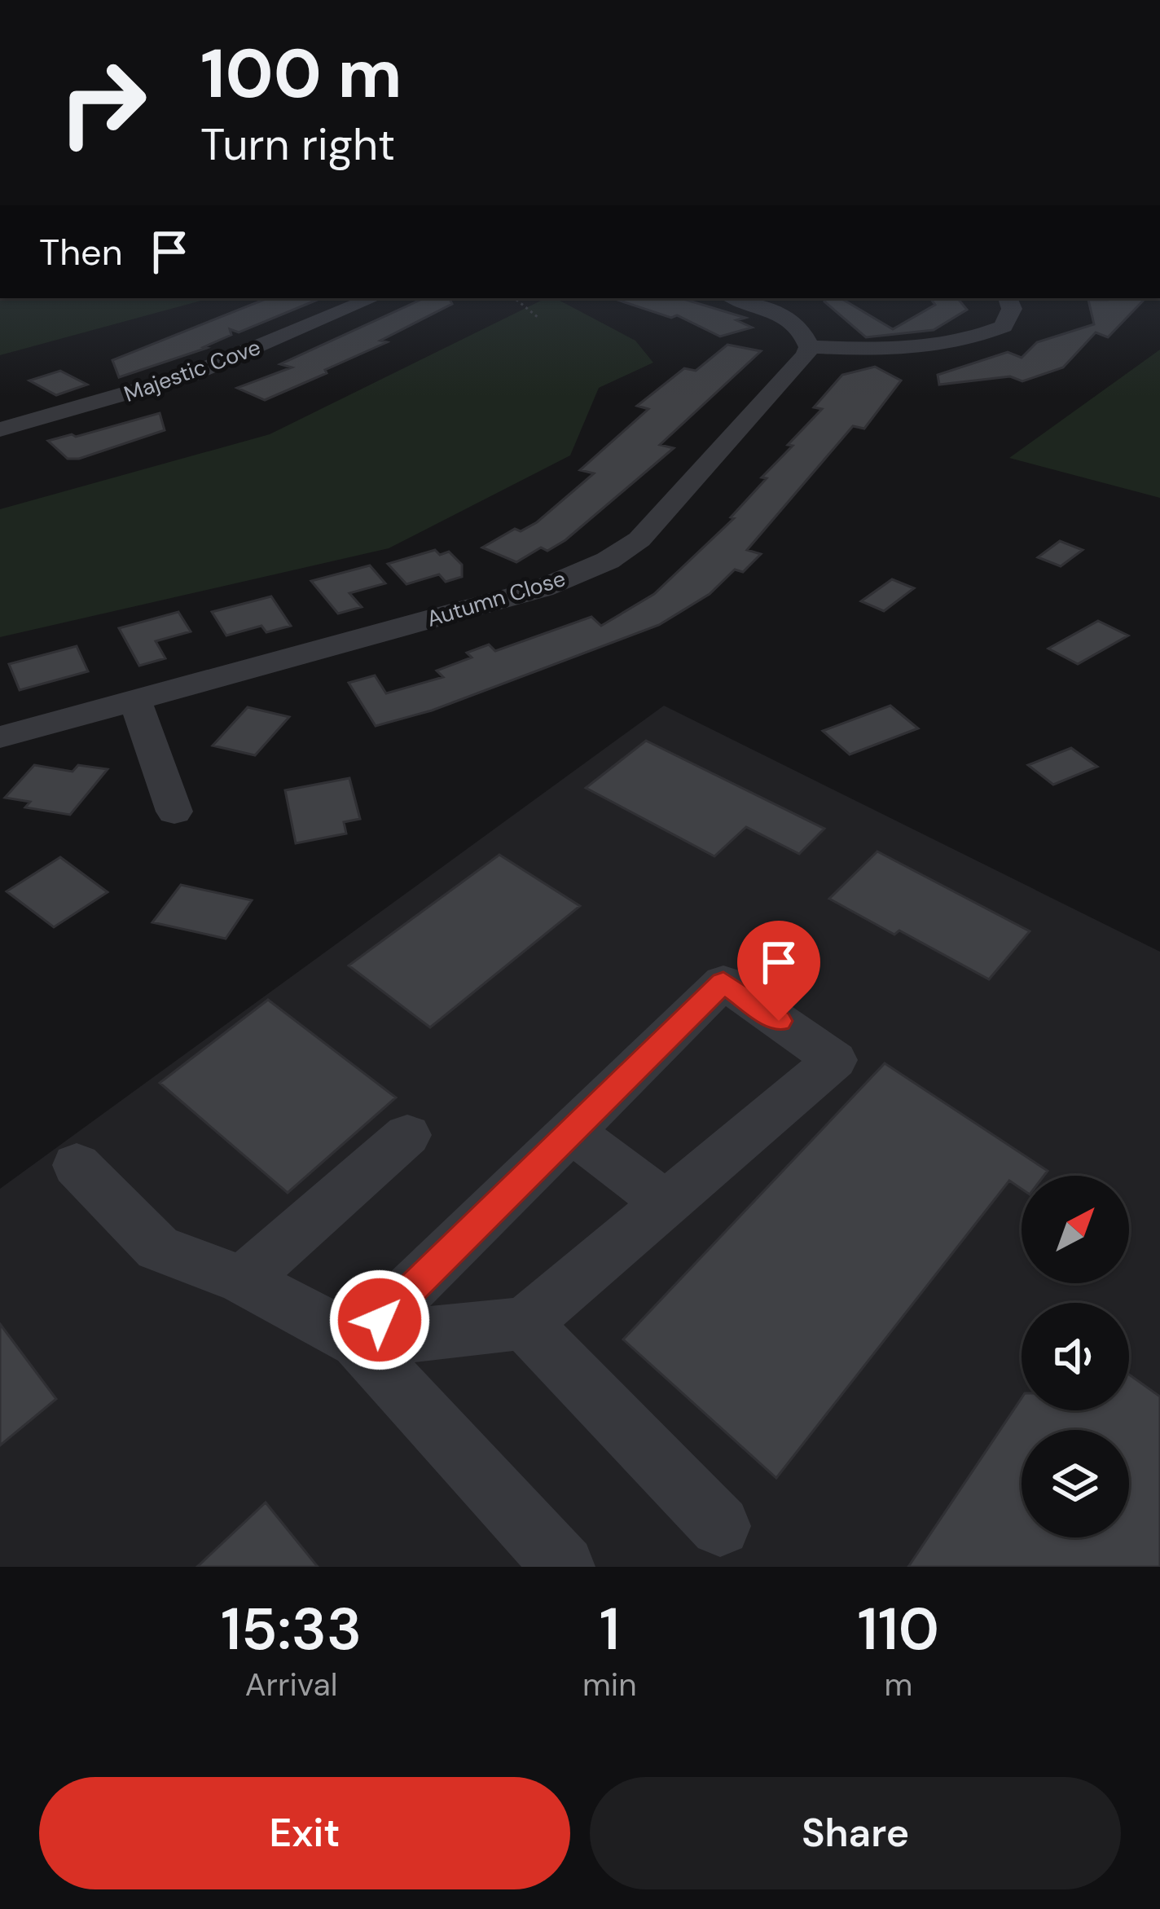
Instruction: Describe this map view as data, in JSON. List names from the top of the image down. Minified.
{"streets":{"street":["Majestic Cove","Autumn Close"]},"north":"top right","page":{"turn":["100 m","Turn right"],"then":"Then","eta":["15:33","Arrival","1","min","110","m"],"buttons":["Exit","Share"]}}
